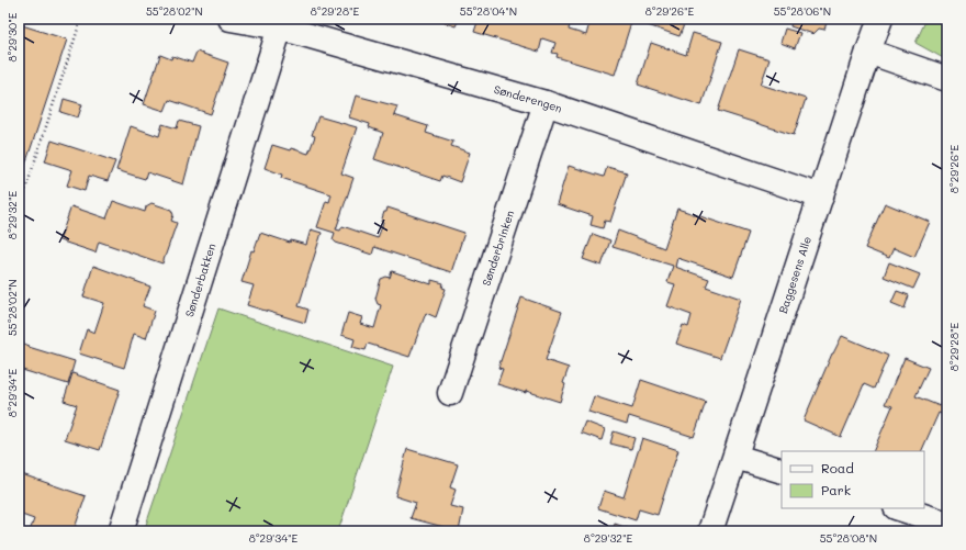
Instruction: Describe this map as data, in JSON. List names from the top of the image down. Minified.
{"streets":{"street":["Sønderengen","Sønderbrinken","Baggesens Alle","Sønderbakken"]},"crossings":[["Sønderengen","Sønderbrinken"],["Sønderengen","Baggesens Alle"],["Sønderengen","Sønderbakken"]],"legend":["Road","Park"],"coordinates":["55°28'02\"N","8°29'28\"E","55°28'04\"N","8°29'26\"E","55°28'06\"N","8°29'30\"E","8°29'32\"E","8°29'34\"E","55°28'08\"N"]}
